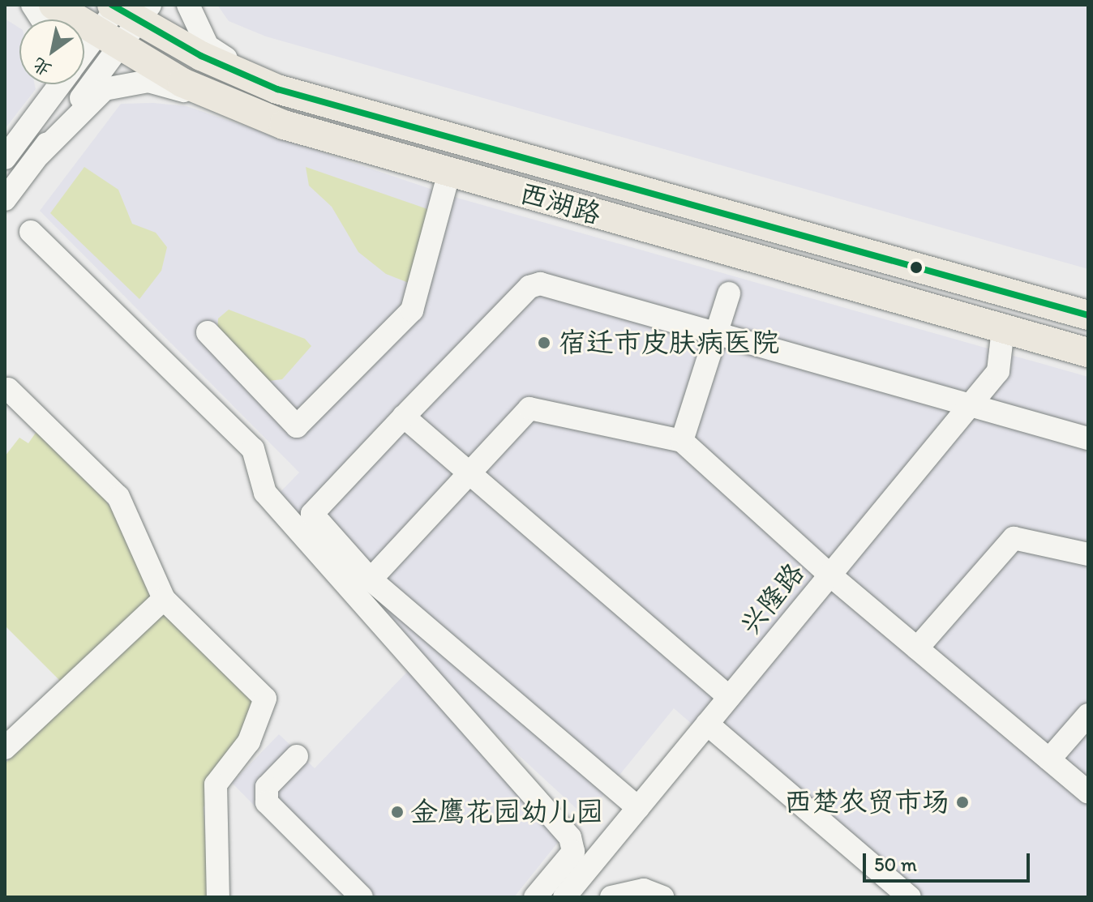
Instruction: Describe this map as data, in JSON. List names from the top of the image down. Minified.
{"streets":{"main road":["西湖路"],"street":["兴隆路"]},"crossings":[["西湖路","兴隆路"]],"places":["宿迁市皮肤病医院","西楚农贸市场","金鹰花园幼儿园"],"scale_bar":"50 m","north":"bottom left"}
